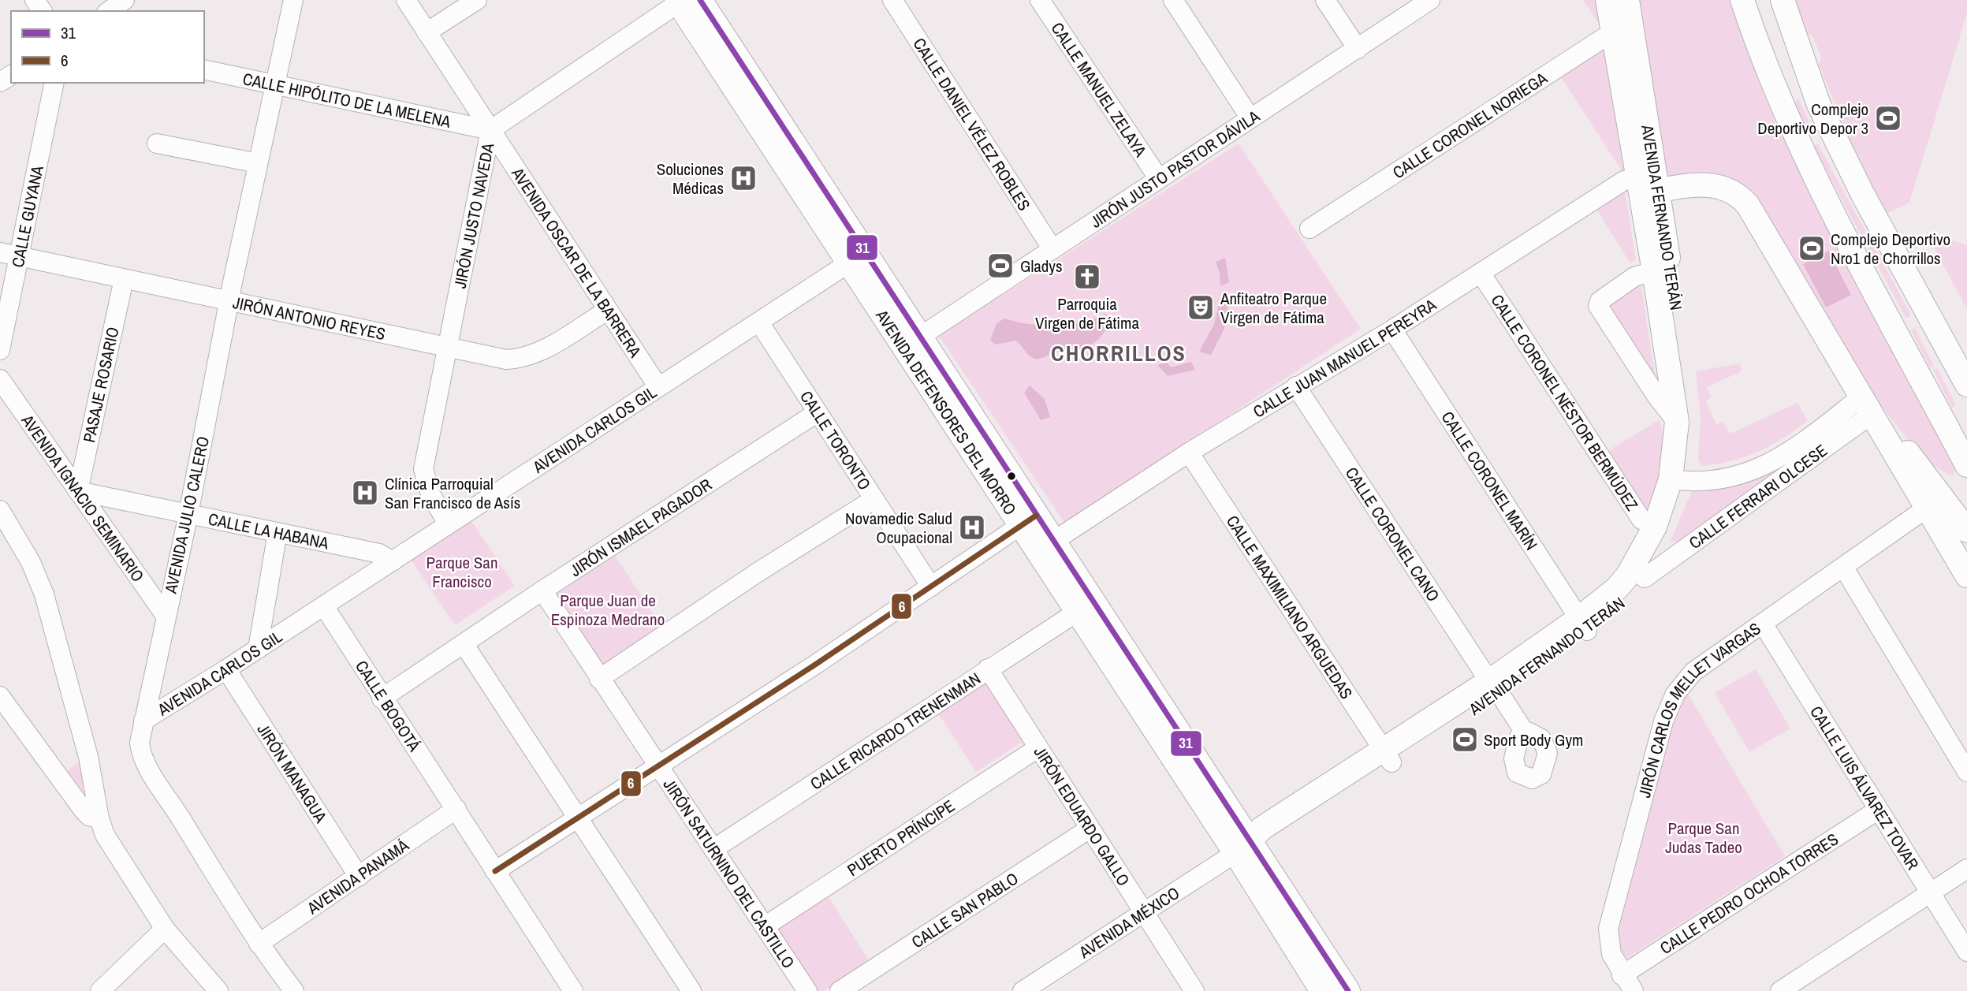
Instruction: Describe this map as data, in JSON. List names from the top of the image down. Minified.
{"streets":{"main road":["AVENIDA FERNANDO TERÁN","AVENIDA DEFENSORES DEL MORRO"],"street":["CALLE MANUEL ZELAYA","CALLE HIPÓLITO DE LA MELENA","CALLE DANIEL VÉLEZ ROBLES","CALLE CORONEL NORIEGA","JIRÓN JUSTO PASTOR DÁVILA","JIRÓN JUSTO NAVEDA","CALLE GUYANA","AVENIDA OSCAR DE LA BARRERA","JIRÓN ANTONIO REYES","CALLE JUAN MANUEL PEREYRA","PASAJE ROSARIO","CALLE CORONEL NÉSTOR BERMÚDEZ","AVENIDA CARLOS GIL","CALLE TORONTO","CALLE CORONEL MARÍN","CALLE FERRARI OLCESE","AVENIDA IGNACIO SEMINARIO","AVENIDA JULIO CALERO","JIRÓN ISMAEL PAGADOR","CALLE LA HABANA","CALLE CORONEL CANO","CALLE MAXIMILIANO ARGUEDAS","CALLE BOGOTÁ","JIRÓN CARLOS MELLET VARGAS","CALLE RICARDO TRENENMAN","JIRÓN MANAGUA","CALLE LUIS ÁLVAREZ TOVAR","JIRÓN EDUARDO GALLO","PUERTO PRÍNCIPE","JIRÓN SATURNINO DEL CASTILLO","AVENIDA PANAMÁ","CALLE PEDRO OCHOA TORRES","CALLE SAN PABLO","AVENIDA MÉXICO"]},"crossings":[["CALLE MANUEL ZELAYA","JIRÓN JUSTO PASTOR DÁVILA"],["CALLE HIPÓLITO DE LA MELENA","JIRÓN JUSTO NAVEDA"],["CALLE HIPÓLITO DE LA MELENA","AVENIDA OSCAR DE LA BARRERA"],["CALLE HIPÓLITO DE LA MELENA","AVENIDA JULIO CALERO"],["CALLE DANIEL VÉLEZ ROBLES","JIRÓN JUSTO PASTOR DÁVILA"],["CALLE CORONEL NORIEGA","AVENIDA FERNANDO TERÁN"],["JIRÓN JUSTO PASTOR DÁVILA","AVENIDA DEFENSORES DEL MORRO"],["JIRÓN JUSTO NAVEDA","AVENIDA OSCAR DE LA BARRERA"],["JIRÓN JUSTO NAVEDA","JIRÓN ANTONIO REYES"],["JIRÓN JUSTO NAVEDA","AVENIDA DEFENSORES DEL MORRO"],["JIRÓN JUSTO NAVEDA","AVENIDA CARLOS GIL"],["CALLE GUYANA","JIRÓN ANTONIO REYES"],["AVENIDA FERNANDO TERÁN","CALLE JUAN MANUEL PEREYRA"],["AVENIDA FERNANDO TERÁN","CALLE CORONEL NÉSTOR BERMÚDEZ"],["AVENIDA FERNANDO TERÁN","AVENIDA DEFENSORES DEL MORRO"],["AVENIDA FERNANDO TERÁN","CALLE CORONEL MARÍN"],["AVENIDA FERNANDO TERÁN","CALLE FERRARI OLCESE"],["AVENIDA FERNANDO TERÁN","CALLE CORONEL CANO"],["AVENIDA FERNANDO TERÁN","CALLE MAXIMILIANO ARGUEDAS"],["AVENIDA FERNANDO TERÁN","AVENIDA MÉXICO"],["AVENIDA OSCAR DE LA BARRERA","JIRÓN ANTONIO REYES"],["AVENIDA OSCAR DE LA BARRERA","AVENIDA CARLOS GIL"],["JIRÓN ANTONIO REYES","PASAJE ROSARIO"],["JIRÓN ANTONIO REYES","AVENIDA JULIO CALERO"],["CALLE JUAN MANUEL PEREYRA","CALLE CORONEL NÉSTOR BERMÚDEZ"],["CALLE JUAN MANUEL PEREYRA","AVENIDA DEFENSORES DEL MORRO"],["CALLE JUAN MANUEL PEREYRA","CALLE CORONEL MARÍN"],["CALLE JUAN MANUEL PEREYRA","CALLE CORONEL CANO"],["CALLE JUAN MANUEL PEREYRA","CALLE MAXIMILIANO ARGUEDAS"],["PASAJE ROSARIO","AVENIDA IGNACIO SEMINARIO"],["PASAJE ROSARIO","CALLE LA HABANA"],["AVENIDA DEFENSORES DEL MORRO","AVENIDA CARLOS GIL"],["AVENIDA DEFENSORES DEL MORRO","CALLE RICARDO TRENENMAN"],["AVENIDA DEFENSORES DEL MORRO","AVENIDA MÉXICO"],["AVENIDA CARLOS GIL","CALLE TORONTO"],["AVENIDA CARLOS GIL","AVENIDA JULIO CALERO"],["AVENIDA CARLOS GIL","CALLE LA HABANA"],["AVENIDA CARLOS GIL","CALLE BOGOTÁ"],["AVENIDA CARLOS GIL","JIRÓN MANAGUA"],["CALLE TORONTO","JIRÓN ISMAEL PAGADOR"],["AVENIDA IGNACIO SEMINARIO","AVENIDA JULIO CALERO"],["AVENIDA IGNACIO SEMINARIO","CALLE LA HABANA"],["AVENIDA JULIO CALERO","CALLE LA HABANA"],["AVENIDA JULIO CALERO","AVENIDA PANAMÁ"],["JIRÓN ISMAEL PAGADOR","CALLE BOGOTÁ"],["JIRÓN ISMAEL PAGADOR","JIRÓN SATURNINO DEL CASTILLO"],["CALLE BOGOTÁ","AVENIDA PANAMÁ"],["JIRÓN CARLOS MELLET VARGAS","CALLE LUIS ÁLVAREZ TOVAR"],["JIRÓN CARLOS MELLET VARGAS","CALLE PEDRO OCHOA TORRES"],["CALLE RICARDO TRENENMAN","JIRÓN EDUARDO GALLO"],["CALLE RICARDO TRENENMAN","JIRÓN SATURNINO DEL CASTILLO"],["JIRÓN MANAGUA","AVENIDA PANAMÁ"],["CALLE LUIS ÁLVAREZ TOVAR","CALLE PEDRO OCHOA TORRES"],["JIRÓN EDUARDO GALLO","PUERTO PRÍNCIPE"],["JIRÓN EDUARDO GALLO","CALLE SAN PABLO"],["JIRÓN EDUARDO GALLO","AVENIDA MÉXICO"],["PUERTO PRÍNCIPE","JIRÓN SATURNINO DEL CASTILLO"]],"districts":["CHORRILLOS"],"parks":["Parque San Francisco","Parque Juan de Espinoza Medrano","Parque San Judas Tadeo"],"places":{"sports":["Complejo Deportivo Depor 3","Complejo Deportivo Nro1 de Chorrillos","Gladys","Sport Body Gym"],"hospital":["Soluciones Médicas","Clínica Parroquial San Francisco de Asís","Novamedic Salud Ocupacional"],"church":["Parroquia Virgen de Fátima"],"theatre":["Anfiteatro Parque Virgen de Fátima"]},"lines":["transit line 31","transit line 6"],"legend":["31","6"]}
